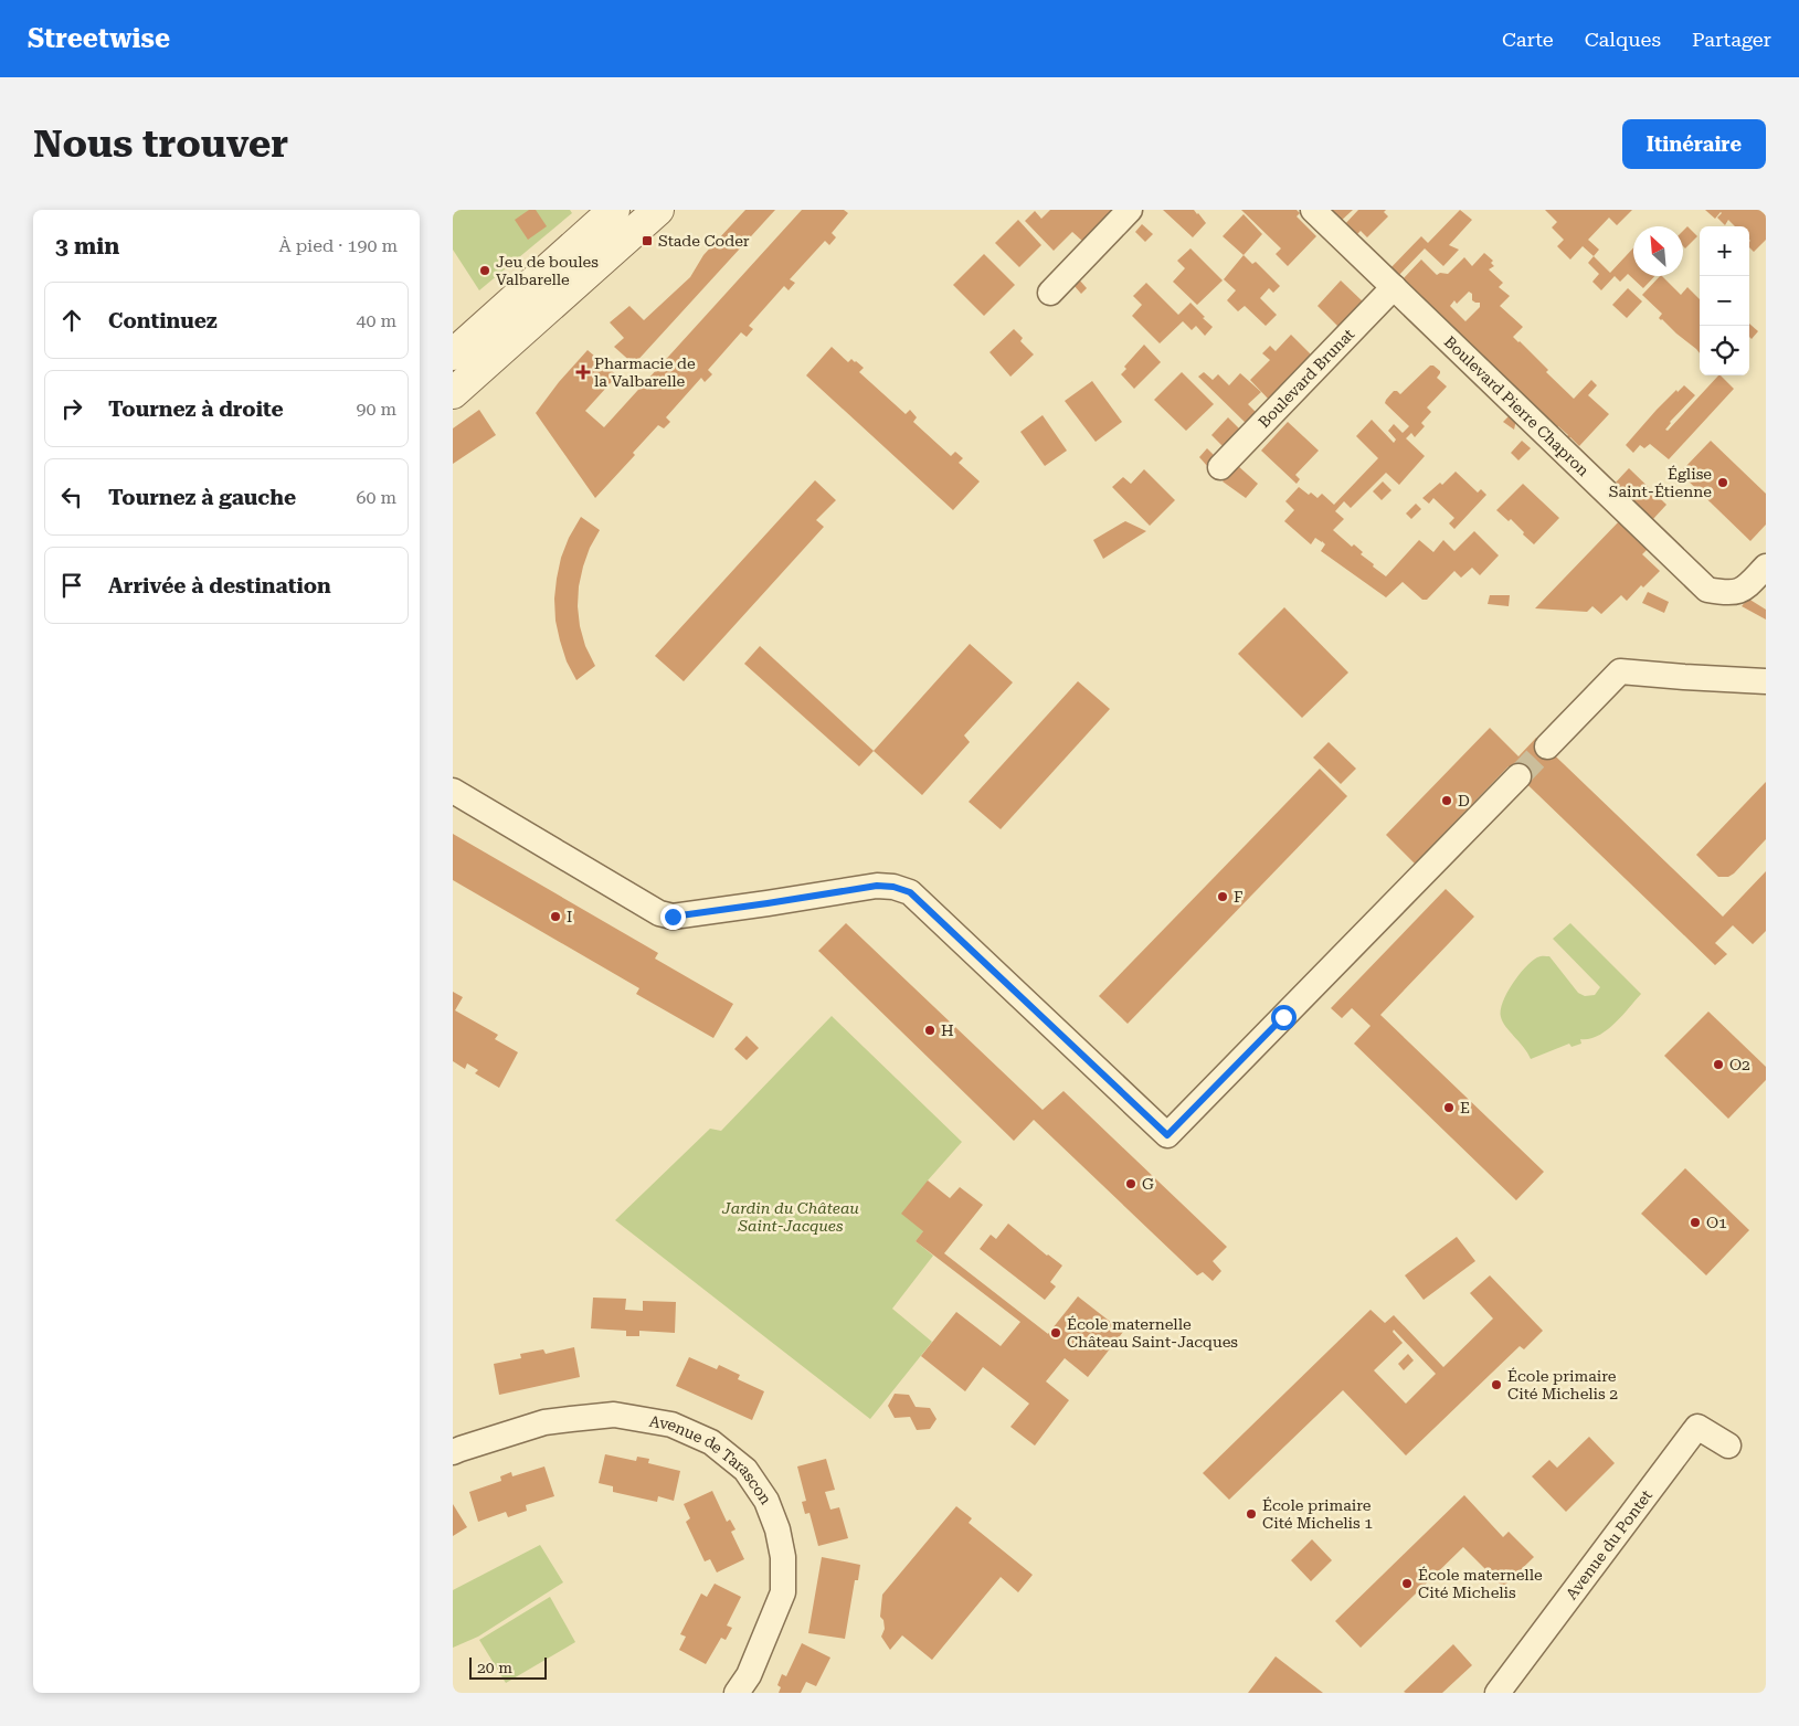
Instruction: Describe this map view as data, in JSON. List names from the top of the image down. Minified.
{"streets":{"street":["Boulevard Brunat","Boulevard Pierre Chapron","Avenue de Tarascon","Avenue du Pontet"]},"crossings":[["Boulevard Brunat","Boulevard Pierre Chapron"]],"parks":["Jardin du Château Saint-Jacques"],"places":{"transit":["Stade Coder"],"other":["Jeu de boules Valbarelle","Église Saint-Étienne","D","F","I","H","O2","E","G","O1","École maternelle Château Saint-Jacques","École primaire Cité Michelis 2","École primaire Cité Michelis 1","École maternelle Cité Michelis"],"health":["Pharmacie de la Valbarelle"]},"scale_bar":"20 m","north":"top left","page":{"header":"Streetwise","nav":["Carte","Calques","Partager"],"buttons":"Itinéraire","title":"Nous trouver","heading":["3 min","À pied · 190 m"],"map_buttons":["+","−"],"list":[["Continuez","40 m"],["Tournez à droite","90 m"],["Tournez à gauche","60 m"],"Arrivée à destination"],"scale":"20 m"}}
